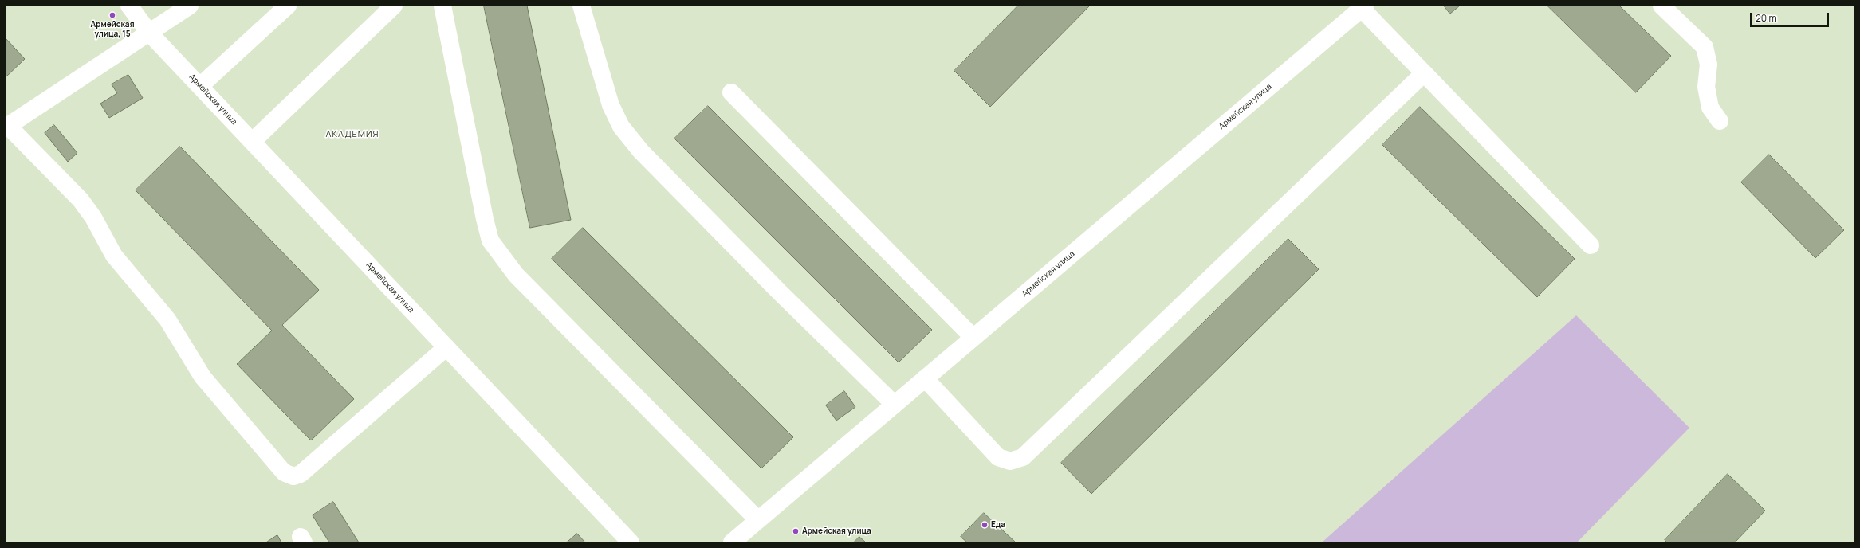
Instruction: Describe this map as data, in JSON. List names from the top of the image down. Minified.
{"streets":{"street":["Армейская улица"]},"districts":["АКАДЕМИЯ"],"places":["Армейская улица, 15","Еда","Армейская улица"],"scale_bar":"20 m"}
